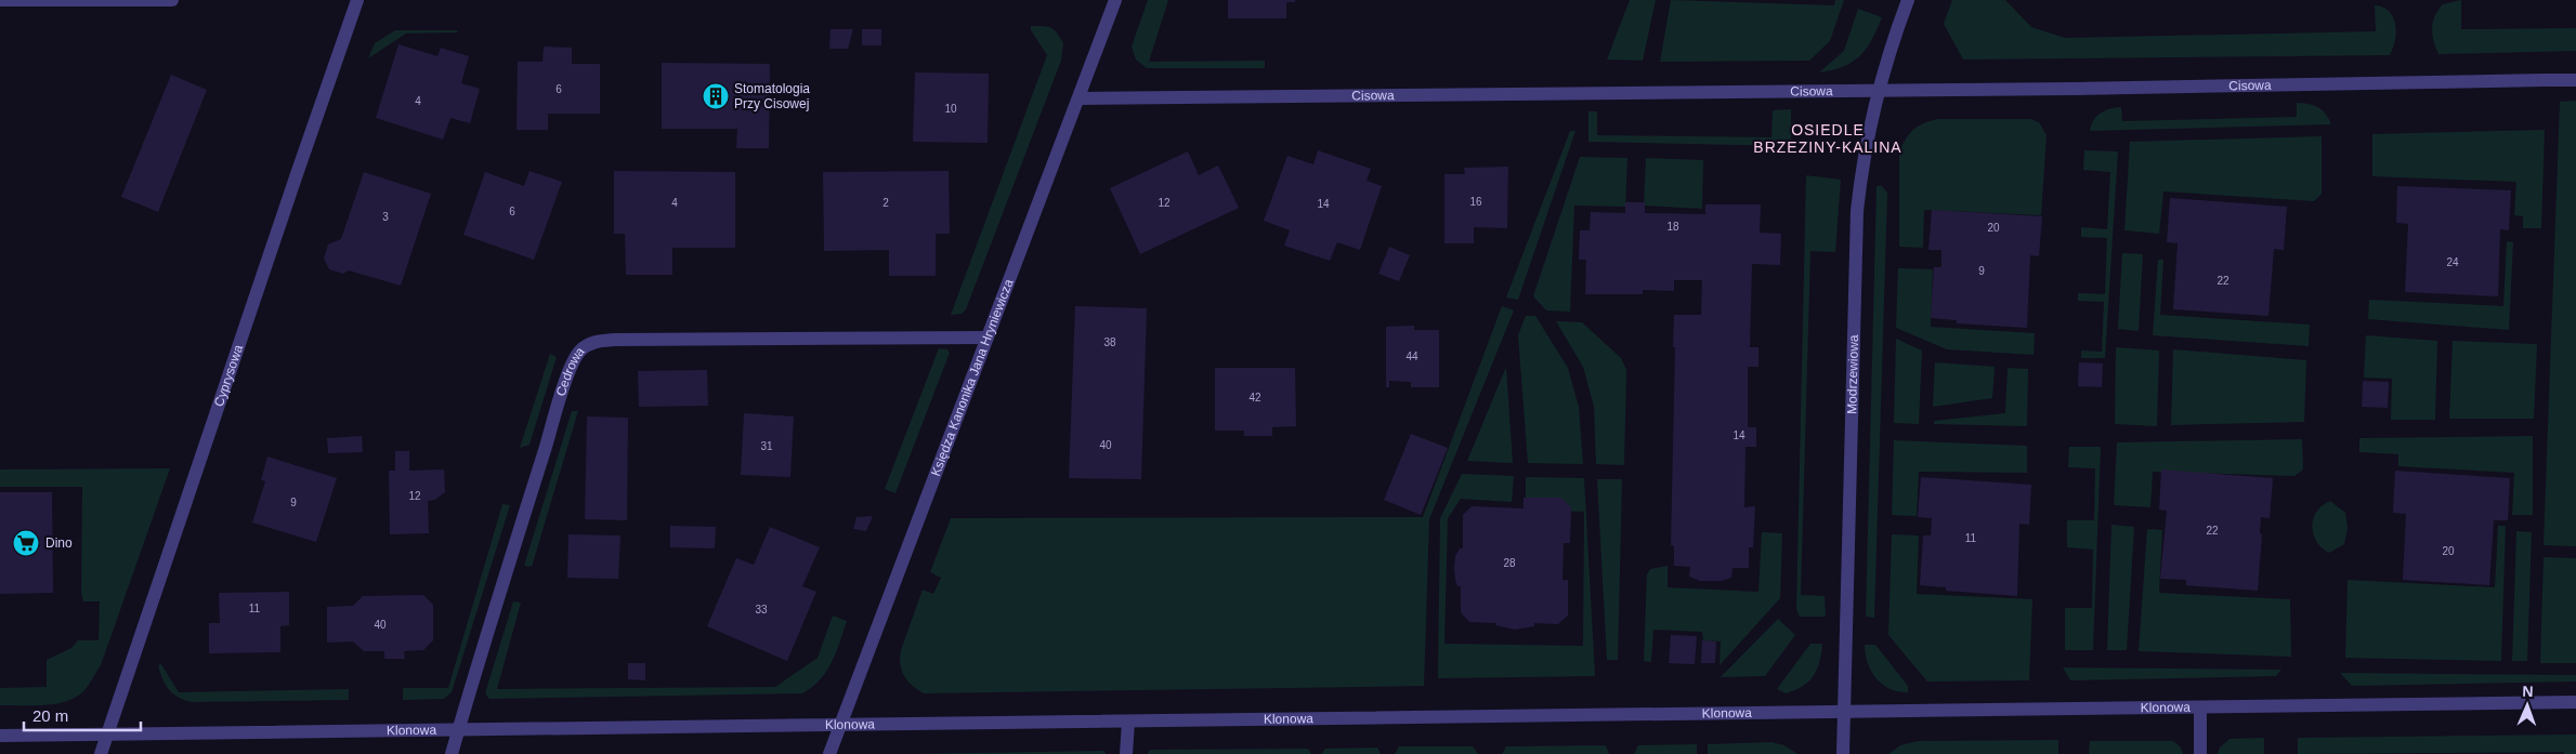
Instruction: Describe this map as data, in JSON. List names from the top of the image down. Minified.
{"streets":{"street":["Cisowa","Modrzewiowa","Cedrowa","Cyprysowa","Księdza Kanonika Jana Hryniewicza","Klonowa"]},"crossings":[["Cisowa","Modrzewiowa"],["Cisowa","Księdza Kanonika Jana Hryniewicza"],["Modrzewiowa","Klonowa"],["Cedrowa","Księdza Kanonika Jana Hryniewicza"],["Cedrowa","Klonowa"],["Cyprysowa","Klonowa"],["Księdza Kanonika Jana Hryniewicza","Klonowa"]],"districts":["OSIEDLE BRZEZINY-KALINA"],"places":{"building":["Stomatologia Przy Cisowej"],"supermarket":["Dino"]},"house_numbers":["6","4","10","16","4","2","12","14","6","3","18","20","24","9","22","38","44","42","14","40","31","12","9","22","11","20","28","11","33","40"],"scale_bar":"20 m","north":"top"}
